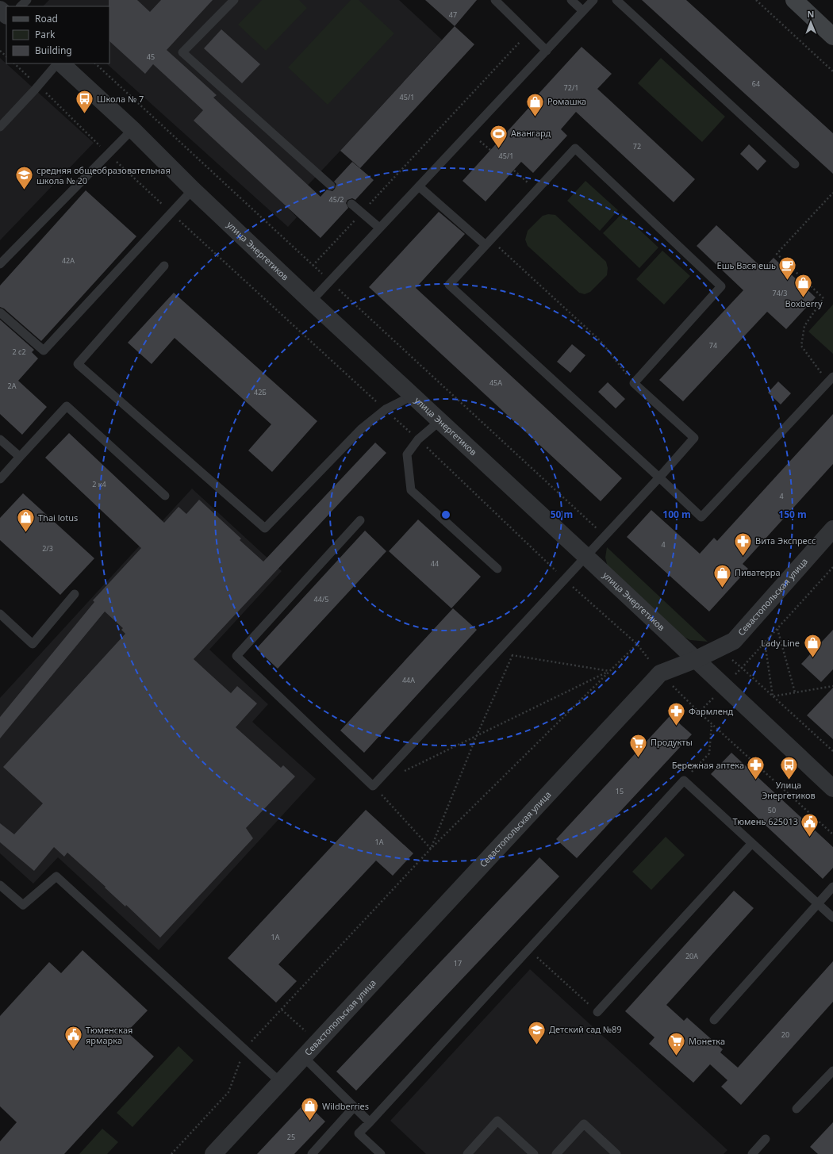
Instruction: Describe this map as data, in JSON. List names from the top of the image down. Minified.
{"streets":{"street":["улица Энергетиков","Севастопольская улица"]},"crossings":[["улица Энергетиков","Севастопольская улица"]],"places":{"bus stop":["Школа № 7","Улица Энергетиков"],"shop":["Ромашка","Boxberry","Thai lotus","Пиватерра","Lady Line","Wildberries"],"sports":["Авангард"],"school or university":["средняя общеобразовательная школа № 20","Детский сад №89"],"cafe":["Ешь Вася ешь"],"pharmacy":["Вита Экспресс","Фармленд","Бережная аптека"],"supermarket":["Продукты","Монетка"],"public building":["Тюмень 625013","Тюменская ярмарка"]},"house_numbers":["47","45","64","72/1","45/1","72","45/1","45/2","42А","74/3","74","2 с2","45А","2А","42Б","2 к4","4","4","2/3","44","44/5","44А","15","50","1А","1А","20А","17","20","25"],"legend":["Road","Park","Building"],"north":"top","rings":["50 m","100 m","150 m"]}
